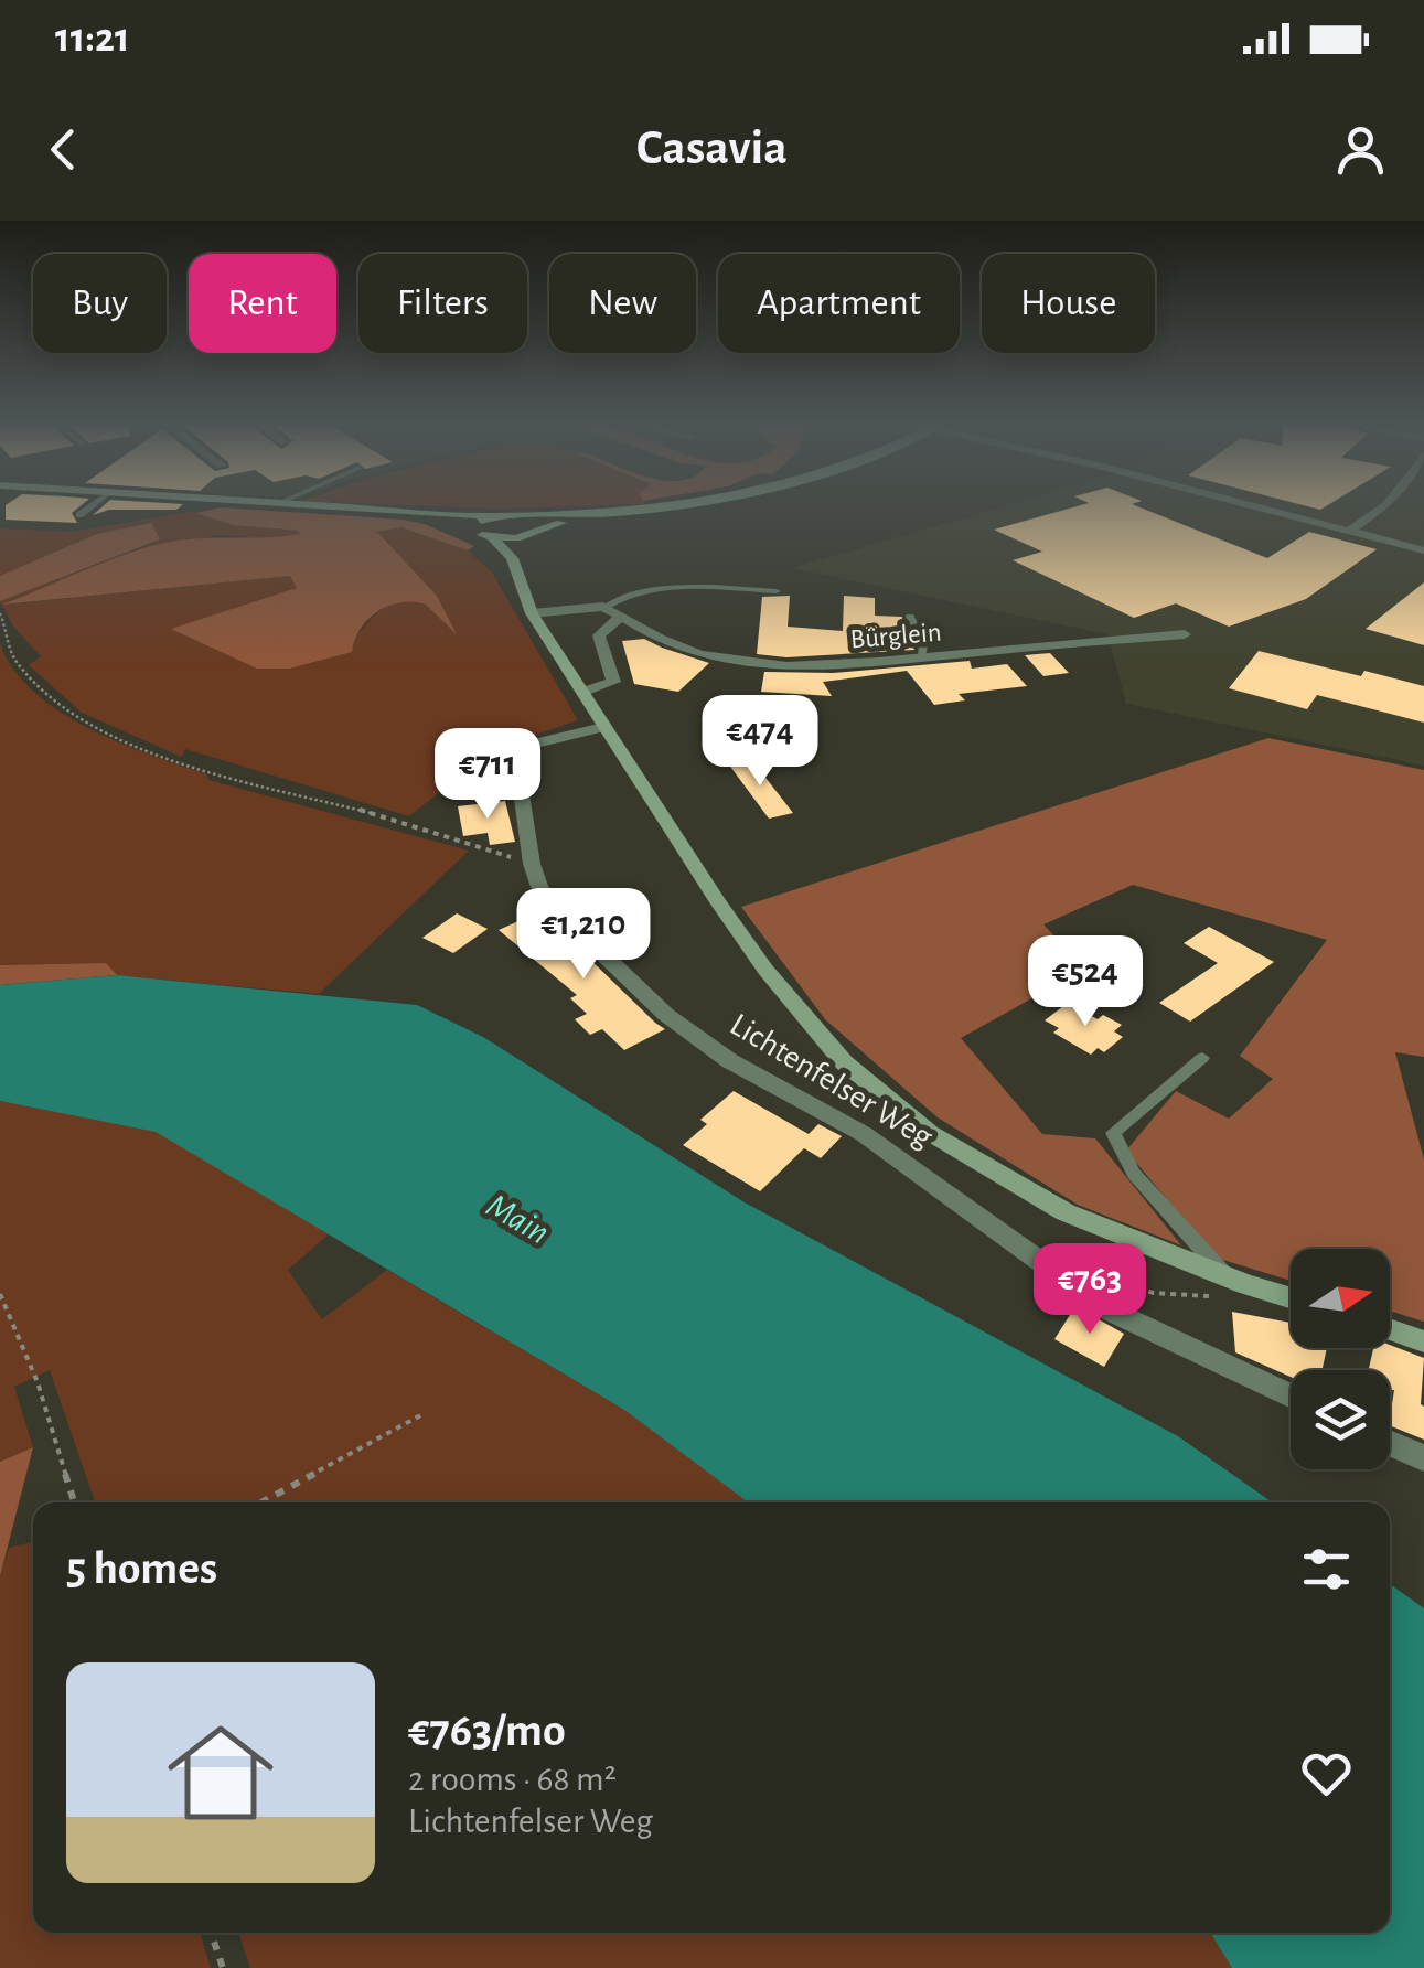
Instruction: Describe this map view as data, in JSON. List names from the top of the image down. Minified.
{"streets":{"street":["Bürglein","Lichtenfelser Weg"]},"water":["Main"],"north":"right","page":{"status":"11:21","header":"Casavia","chip":["Buy","Rent","Filters","New","Apartment","House"],"price":["€474","€711","€1,210","€524","€763"],"heading":"5 homes","list":[{"name":"€763/mo","note":"2 rooms · 68 m² · Lichtenfelser Weg"}]}}
